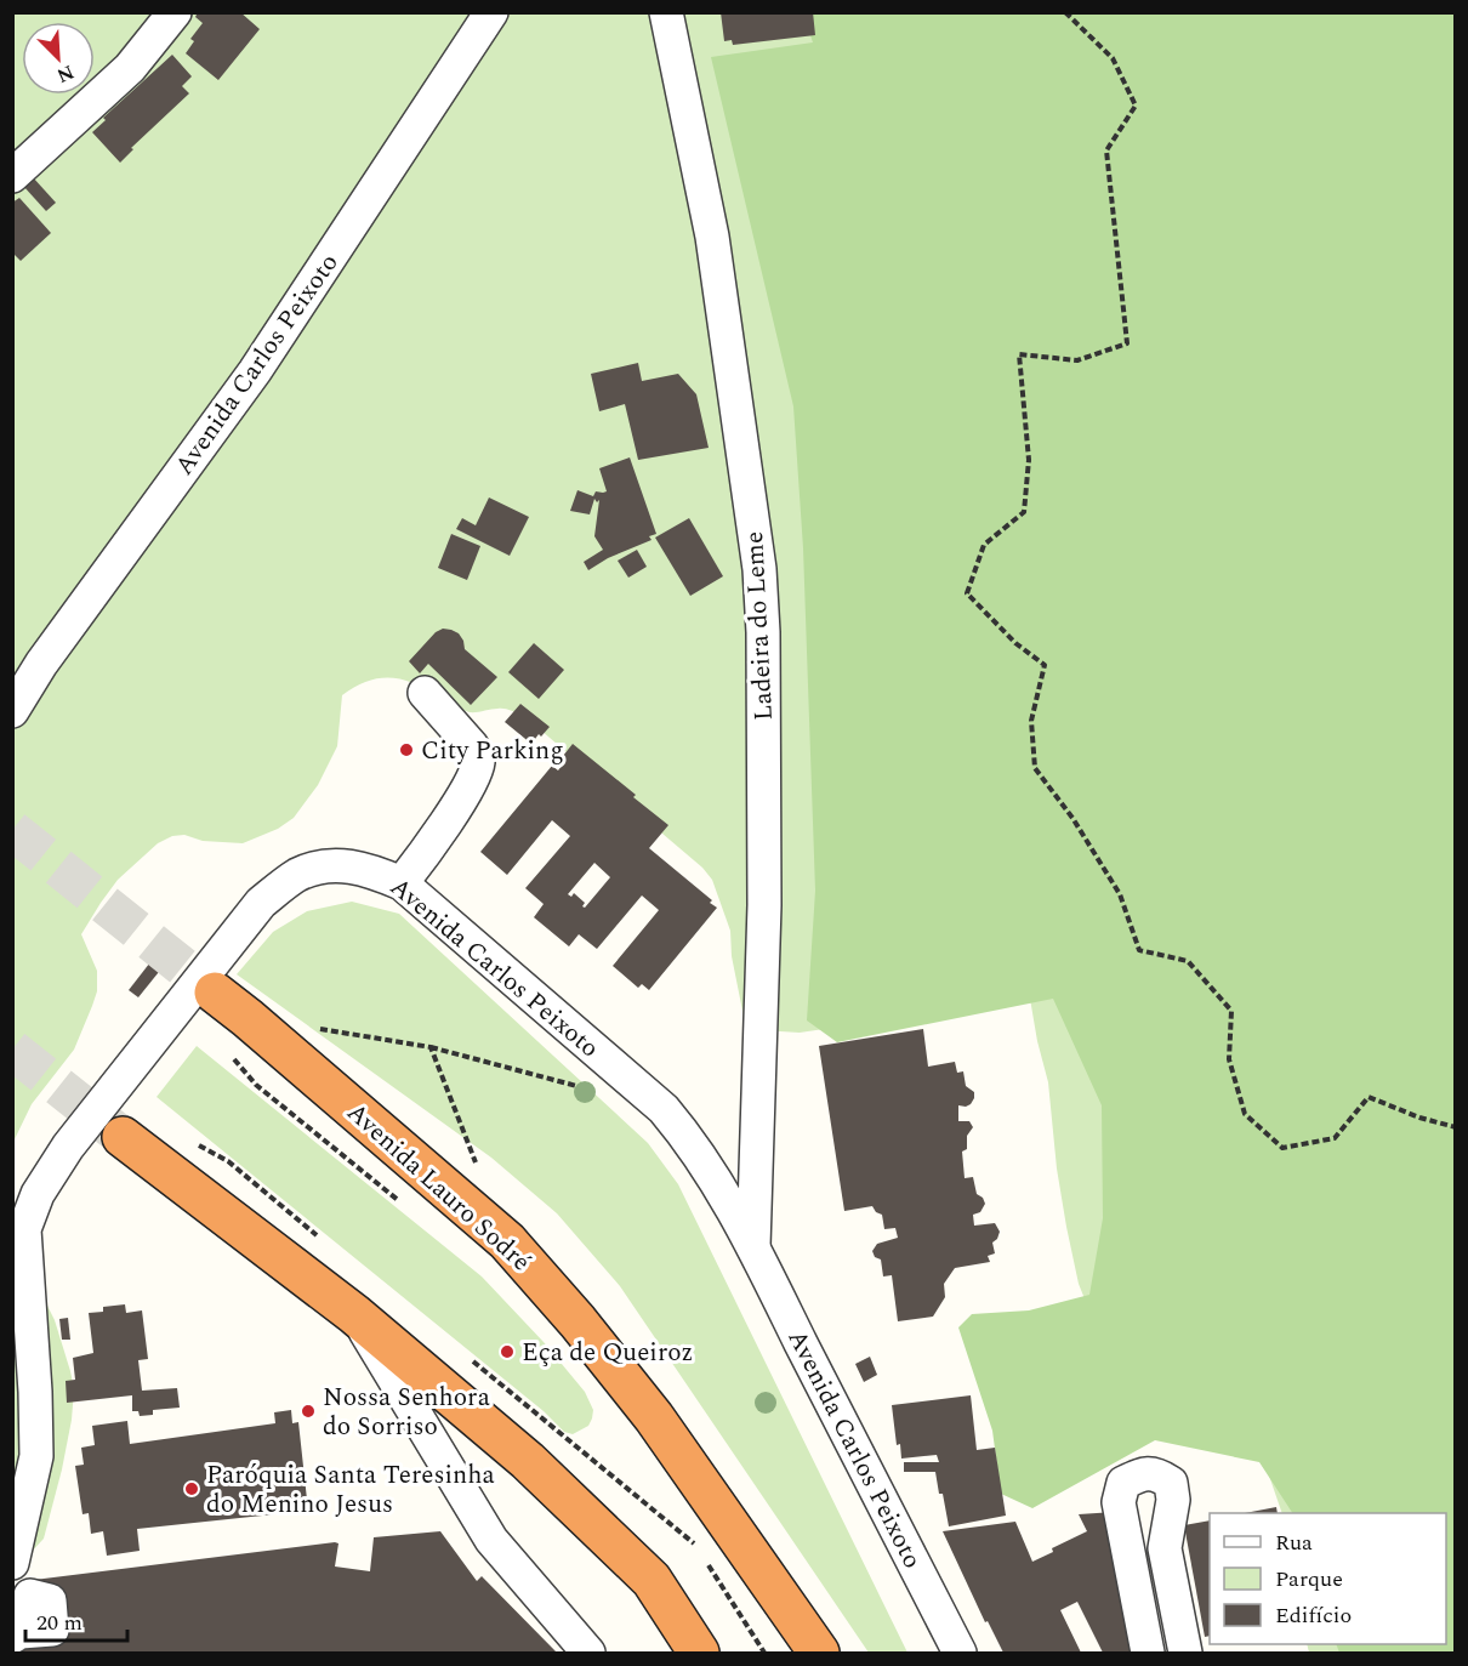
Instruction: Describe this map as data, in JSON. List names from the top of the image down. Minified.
{"streets":{"highway":["Avenida Lauro Sodré"],"street":["Avenida Carlos Peixoto","Ladeira do Leme"]},"crossings":[["Avenida Carlos Peixoto","Ladeira do Leme"]],"places":["City Parking","Eça de Queiroz","Nossa Senhora do Sorriso","Paróquia Santa Teresinha do Menino Jesus"],"legend":["Rua","Parque","Edifício"],"scale_bar":"20 m","north":"bottom right"}
